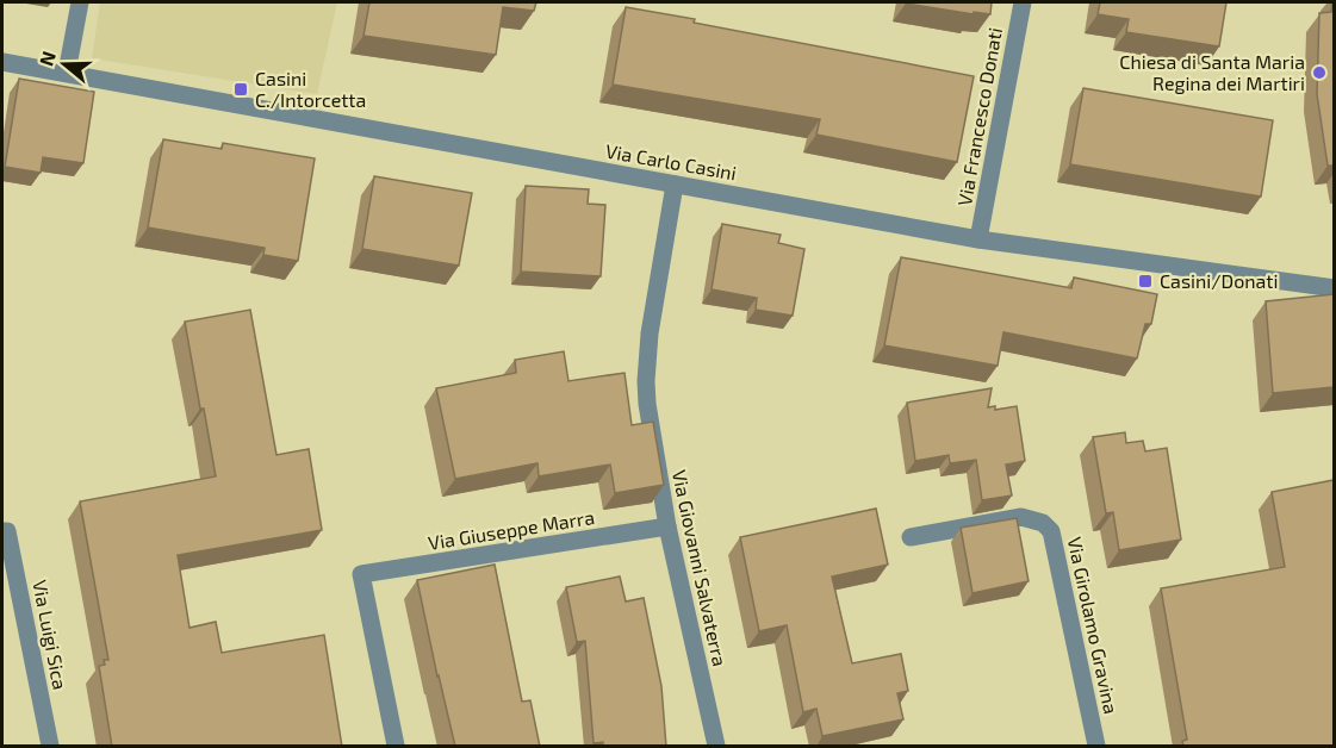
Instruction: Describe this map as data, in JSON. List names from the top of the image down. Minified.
{"streets":{"street":["Via Francesco Donati","Via Carlo Casini","Via Giuseppe Marra","Via Giovanni Salvaterra","Via Girolamo Gravina","Via Luigi Sica"]},"crossings":[["Via Francesco Donati","Via Carlo Casini"],["Via Carlo Casini","Via Giovanni Salvaterra"],["Via Giuseppe Marra","Via Giovanni Salvaterra"]],"places":{"other":["Chiesa di Santa Maria Regina dei Martiri"],"transit":["Casini C./Intorcetta","Casini/Donati"]},"north":"left"}
